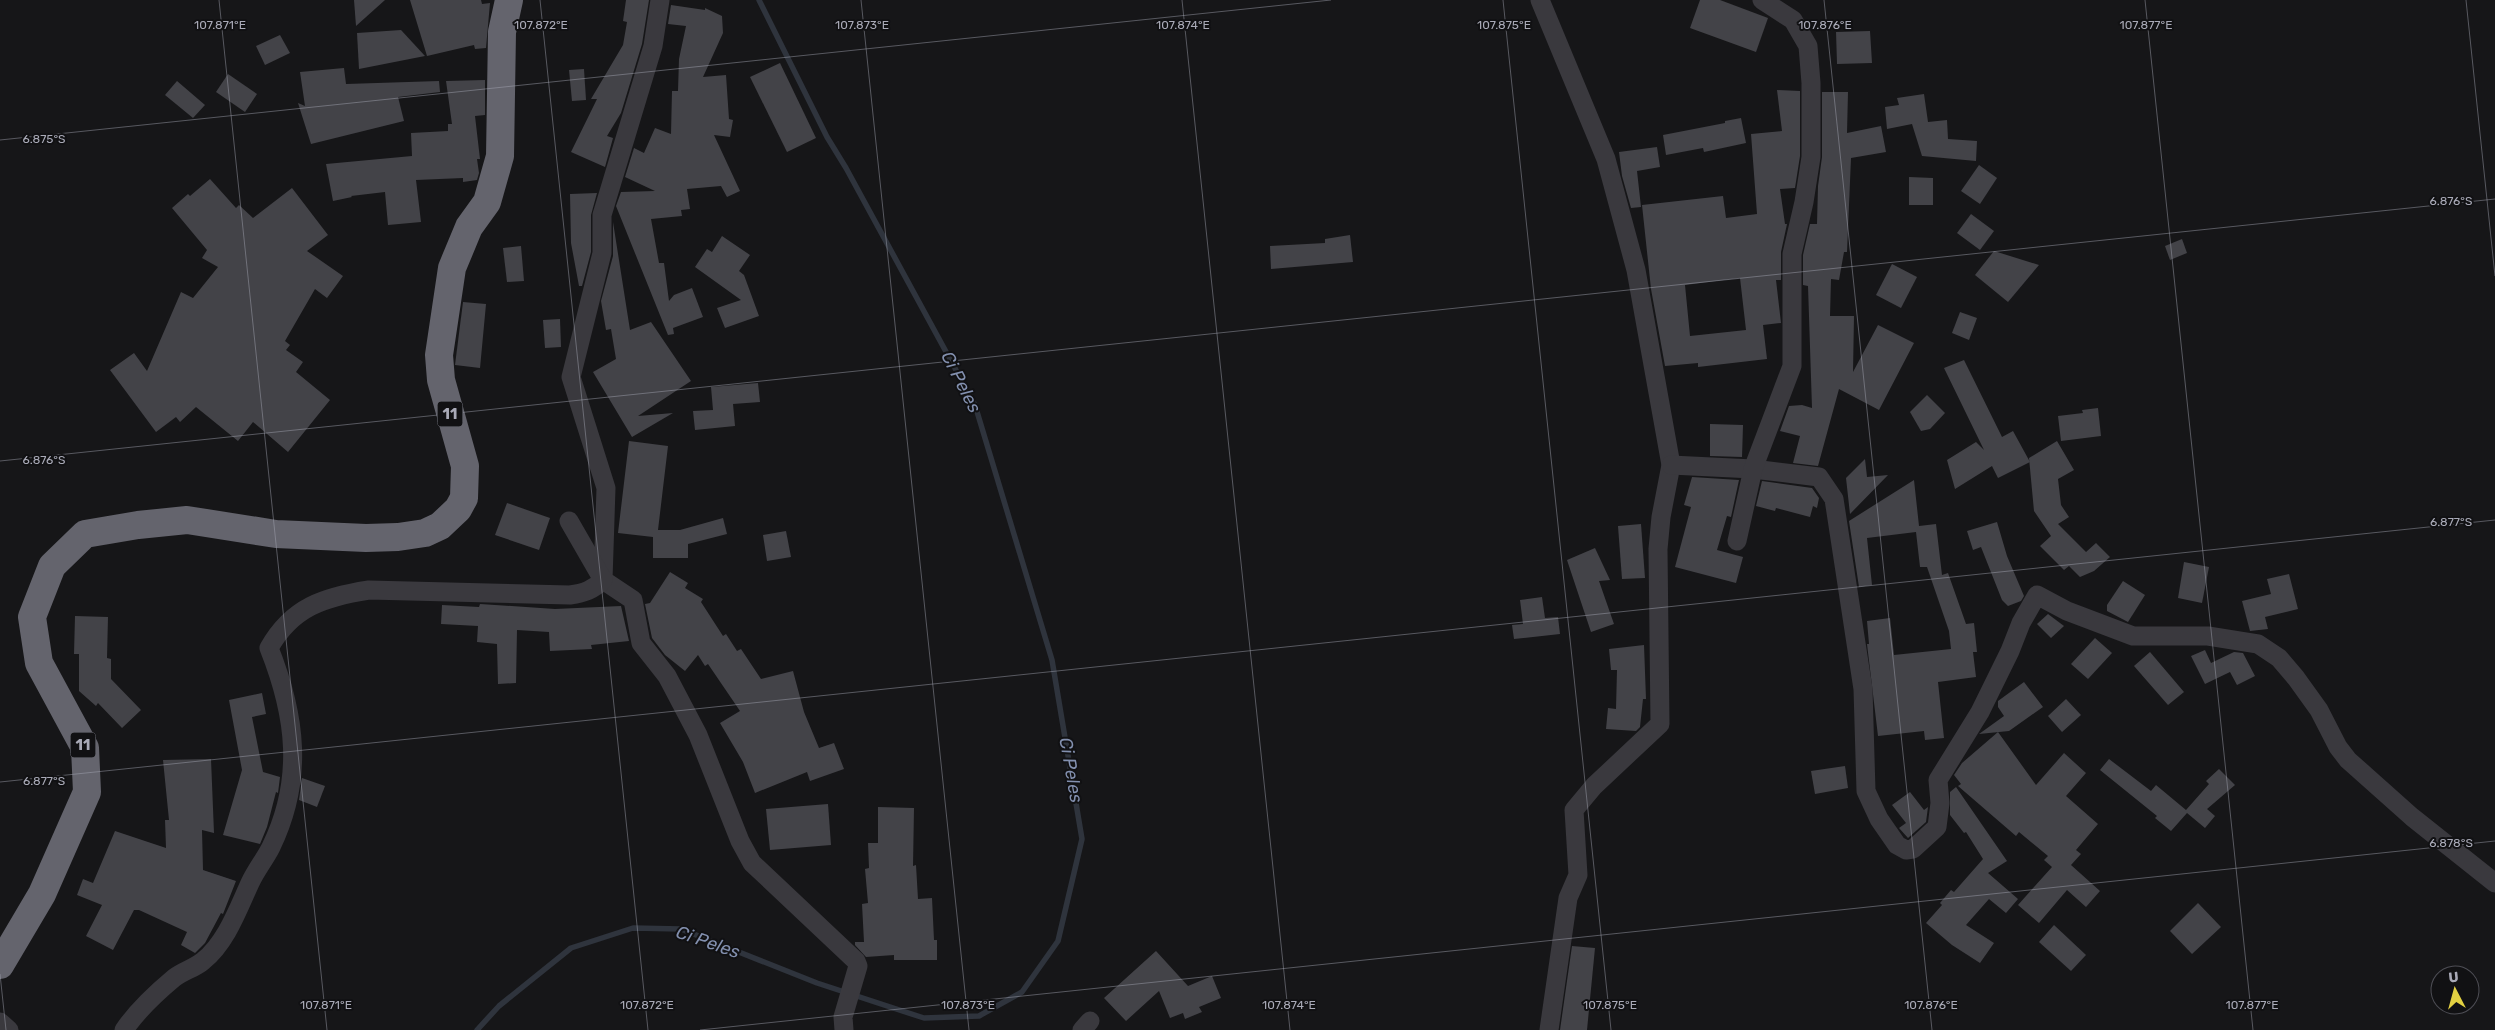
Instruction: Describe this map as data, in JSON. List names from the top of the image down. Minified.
{"streets":{"highway":["11"]},"water":["Ci Peles"],"north":"top","coordinates":["107.871°E","107.872°E","107.873°E","107.874°E","107.875°E","107.876°E","107.877°E","6.875°S","6.876°S","6.877°S","6.878°S"]}
